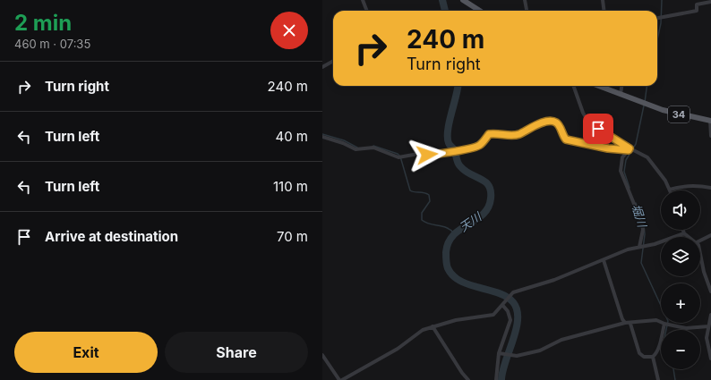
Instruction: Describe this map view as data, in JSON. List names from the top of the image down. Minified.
{"streets":{"main road":["34"]},"water":["堀川","天川"],"page":{"heading":["2 min","460 m · 07:35"],"turn":["240 m","Turn right"],"list":[{"name":"Turn right","value":"240 m"},{"name":"Turn left","value":"40 m"},{"name":"Turn left","value":"110 m"},{"name":"Arrive at destination","value":"70 m"}],"map_buttons":["+","−"],"buttons":["Exit","Share"]}}
